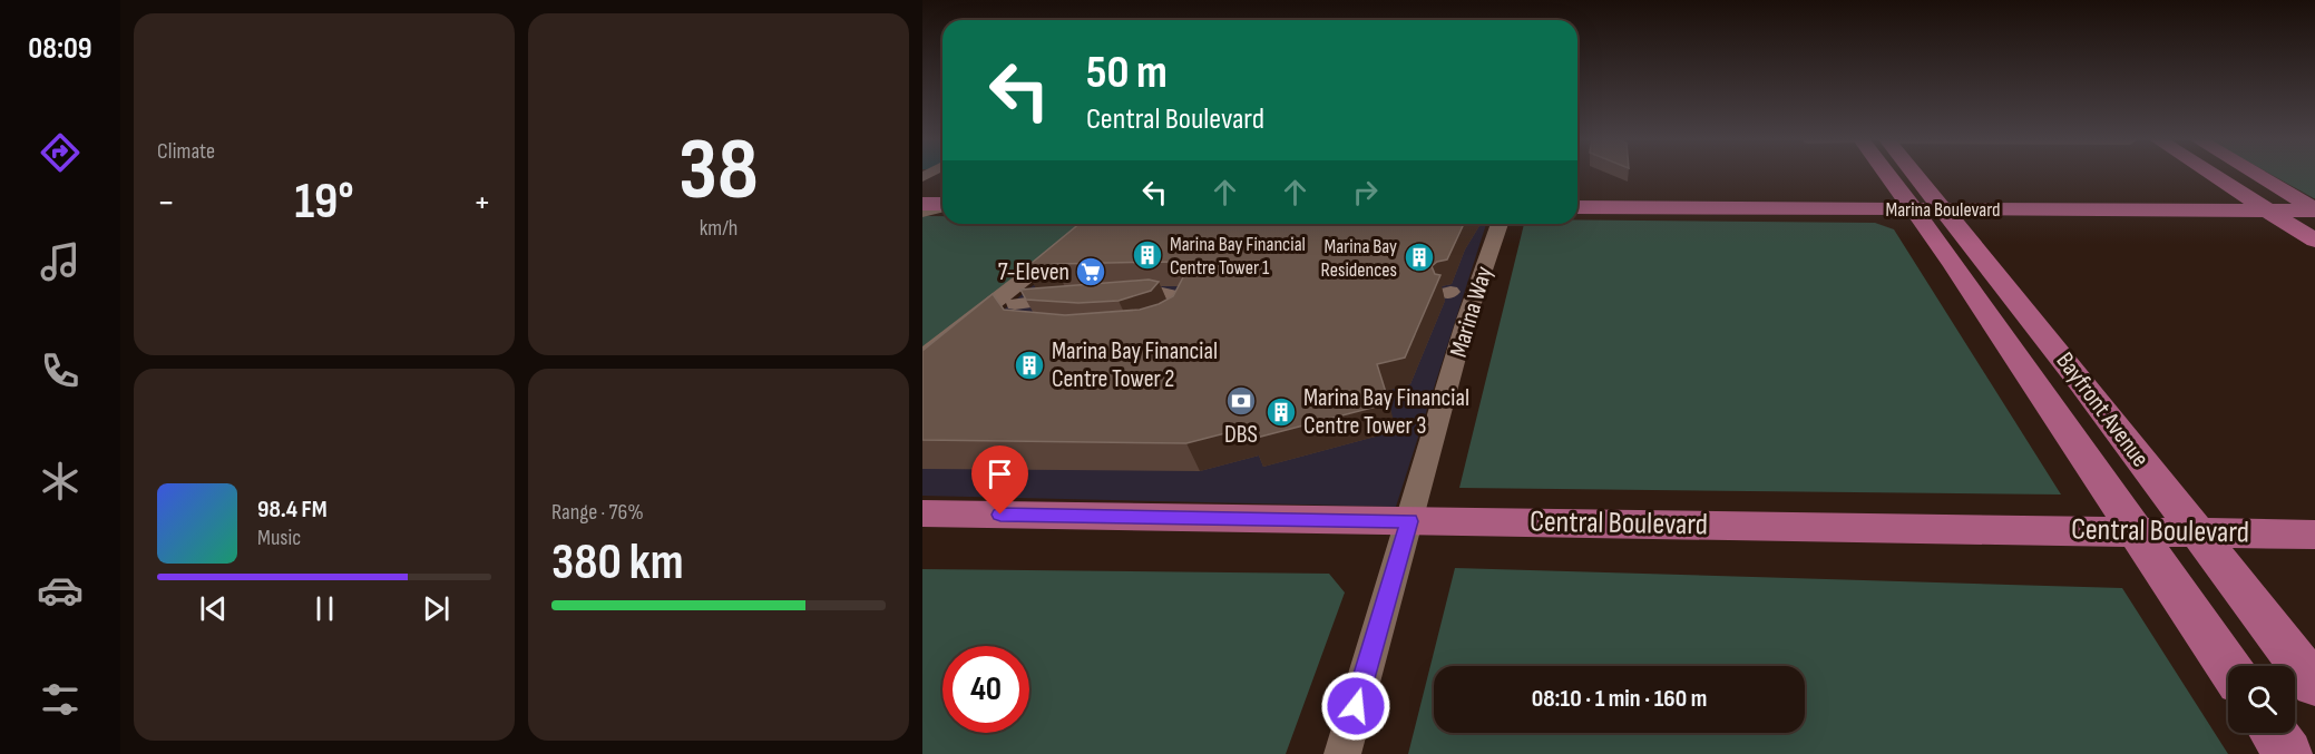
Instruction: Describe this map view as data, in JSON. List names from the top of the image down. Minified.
{"streets":{"main road":["Marina Boulevard","Bayfront Avenue","Central Boulevard"],"street":["Marina Way"]},"crossings":[["Marina Boulevard","Bayfront Avenue"],["Marina Way","Central Boulevard"],["Bayfront Avenue","Central Boulevard"]],"places":{"building":["Marina Bay Financial Centre Tower 1","Marina Bay Residences","Marina Bay Financial Centre Tower 2","Marina Bay Financial Centre Tower 3"],"supermarket":["7-Eleven"],"bank":["DBS"]},"page":{"tabs":"08:09","tile":["Climate",["38","km/h"],["Range · 76%","380 km"]],"turn":["50 m","Central Boulevard"],"heat":["−","19°","+"],"song":["98.4 FM","Music"],"limit":"40","trip":"08:10 · 1 min · 160 m"}}
